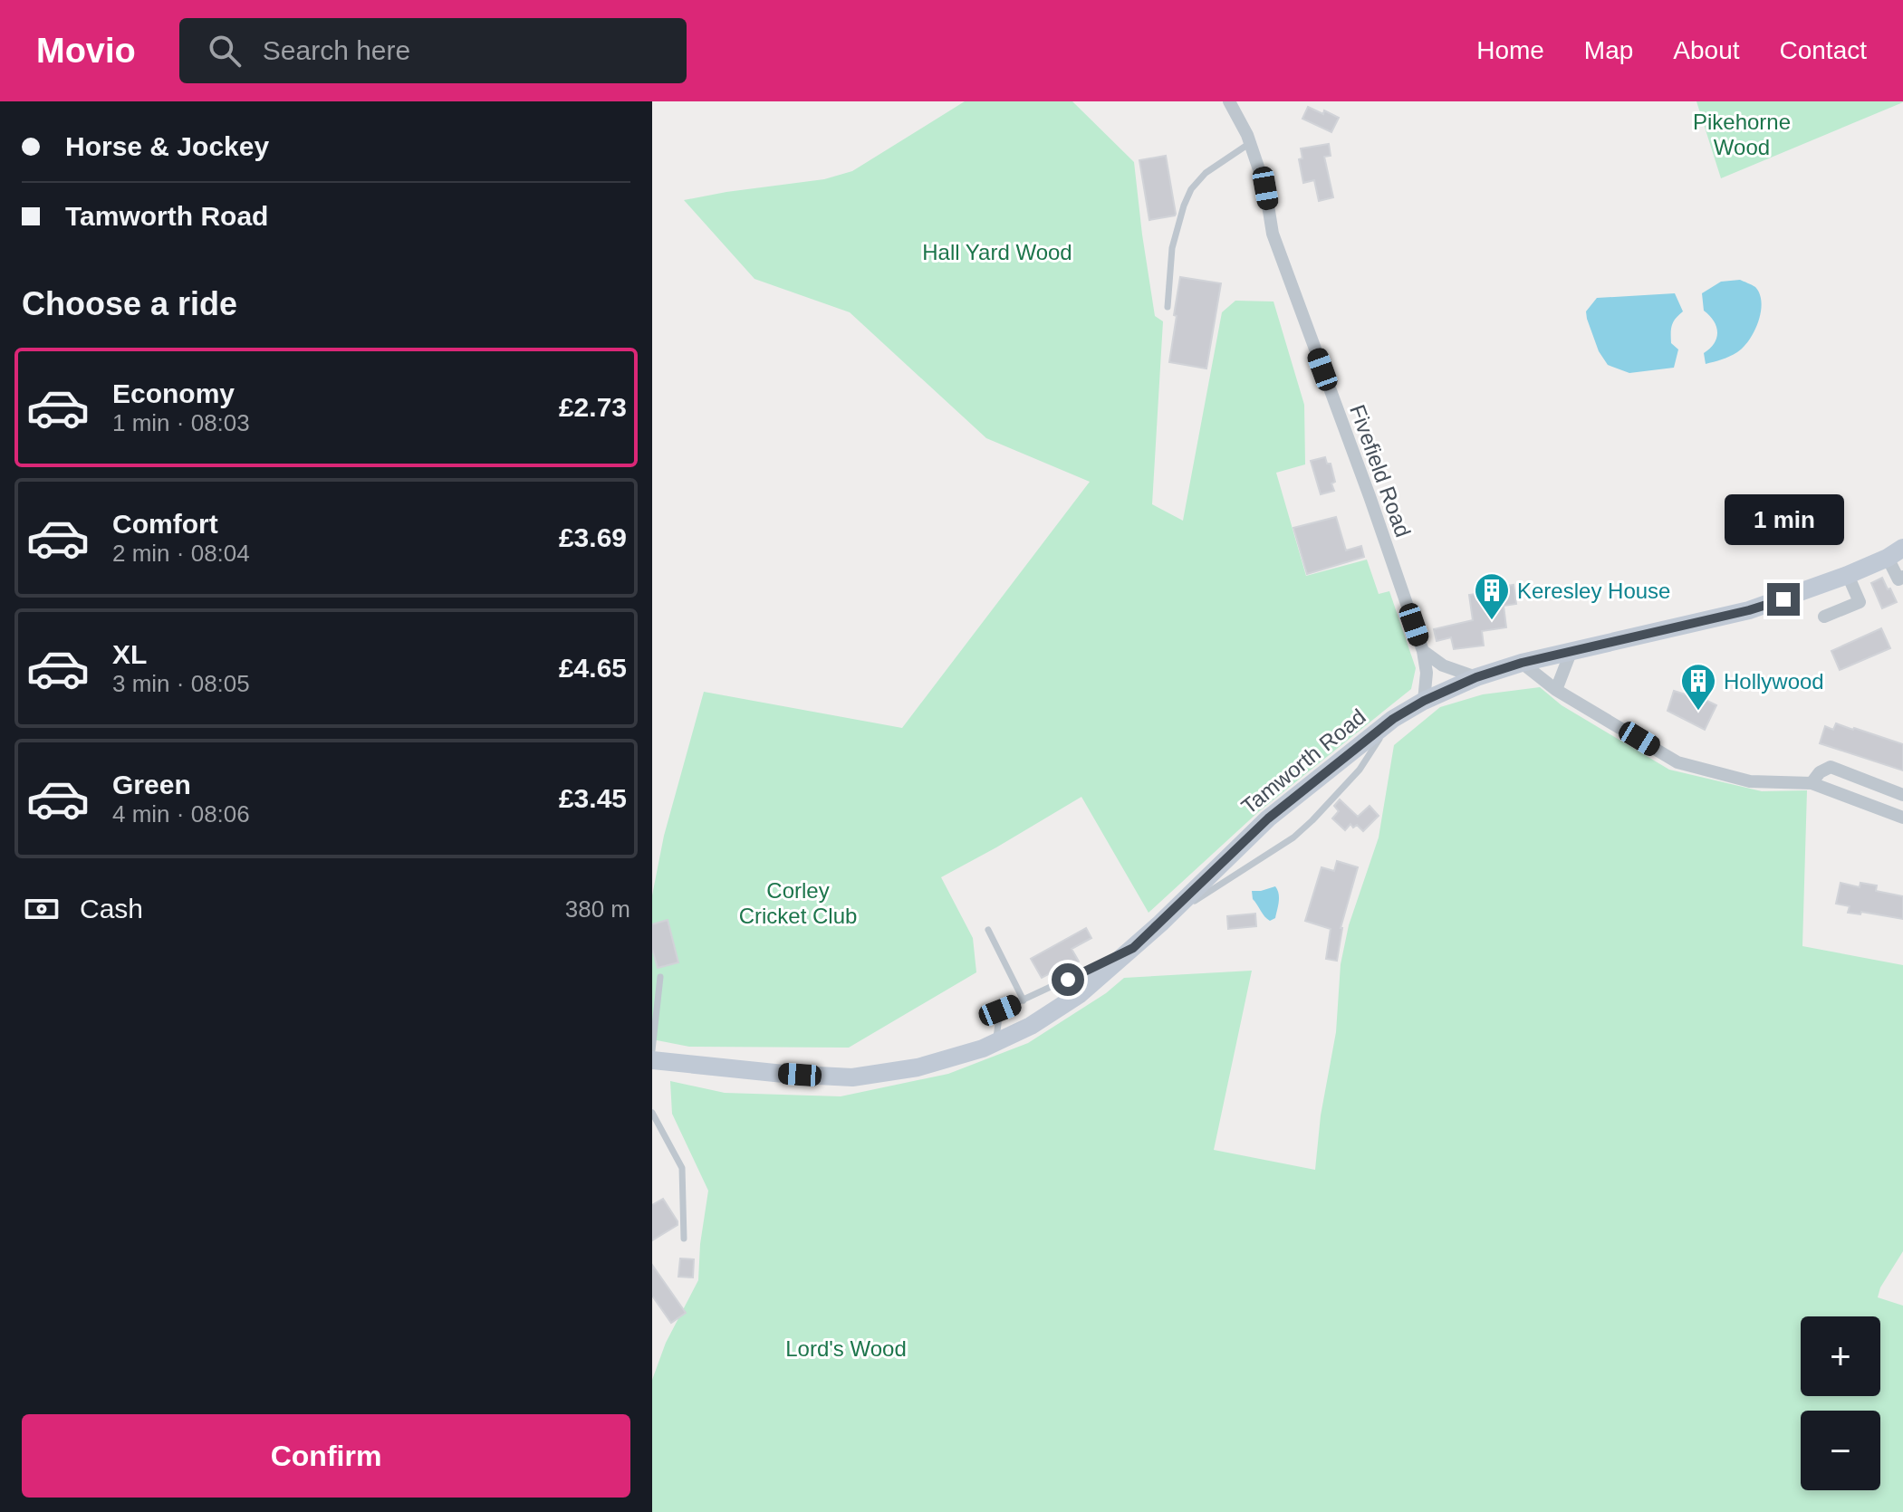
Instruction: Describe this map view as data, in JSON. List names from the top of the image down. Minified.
{"streets":{"main road":["Tamworth Road"],"street":["Fivefield Road"]},"crossings":[["Fivefield Road","Tamworth Road"]],"parks":["Pikehorne Wood","Hall Yard Wood","Corley Cricket Club","Lord's Wood"],"places":{"building":["Keresley House","Hollywood"]},"page":{"header":"Movio","search":"Search here","nav":["Home","Map","About","Contact"],"banner":["Horse & Jockey","Tamworth Road"],"heading":"Choose a ride","list":[{"name":"Economy","note":"1 min · 08:03","value":"£2.73"},{"name":"Comfort","note":"2 min · 08:04","value":"£3.69"},{"name":"XL","note":"3 min · 08:05","value":"£4.65"},{"name":"Green","note":"4 min · 08:06","value":"£3.45"}],"bubble":"1 min","pay":["Cash","380 m"],"map_buttons":["+","−"],"buttons":"Confirm"}}
